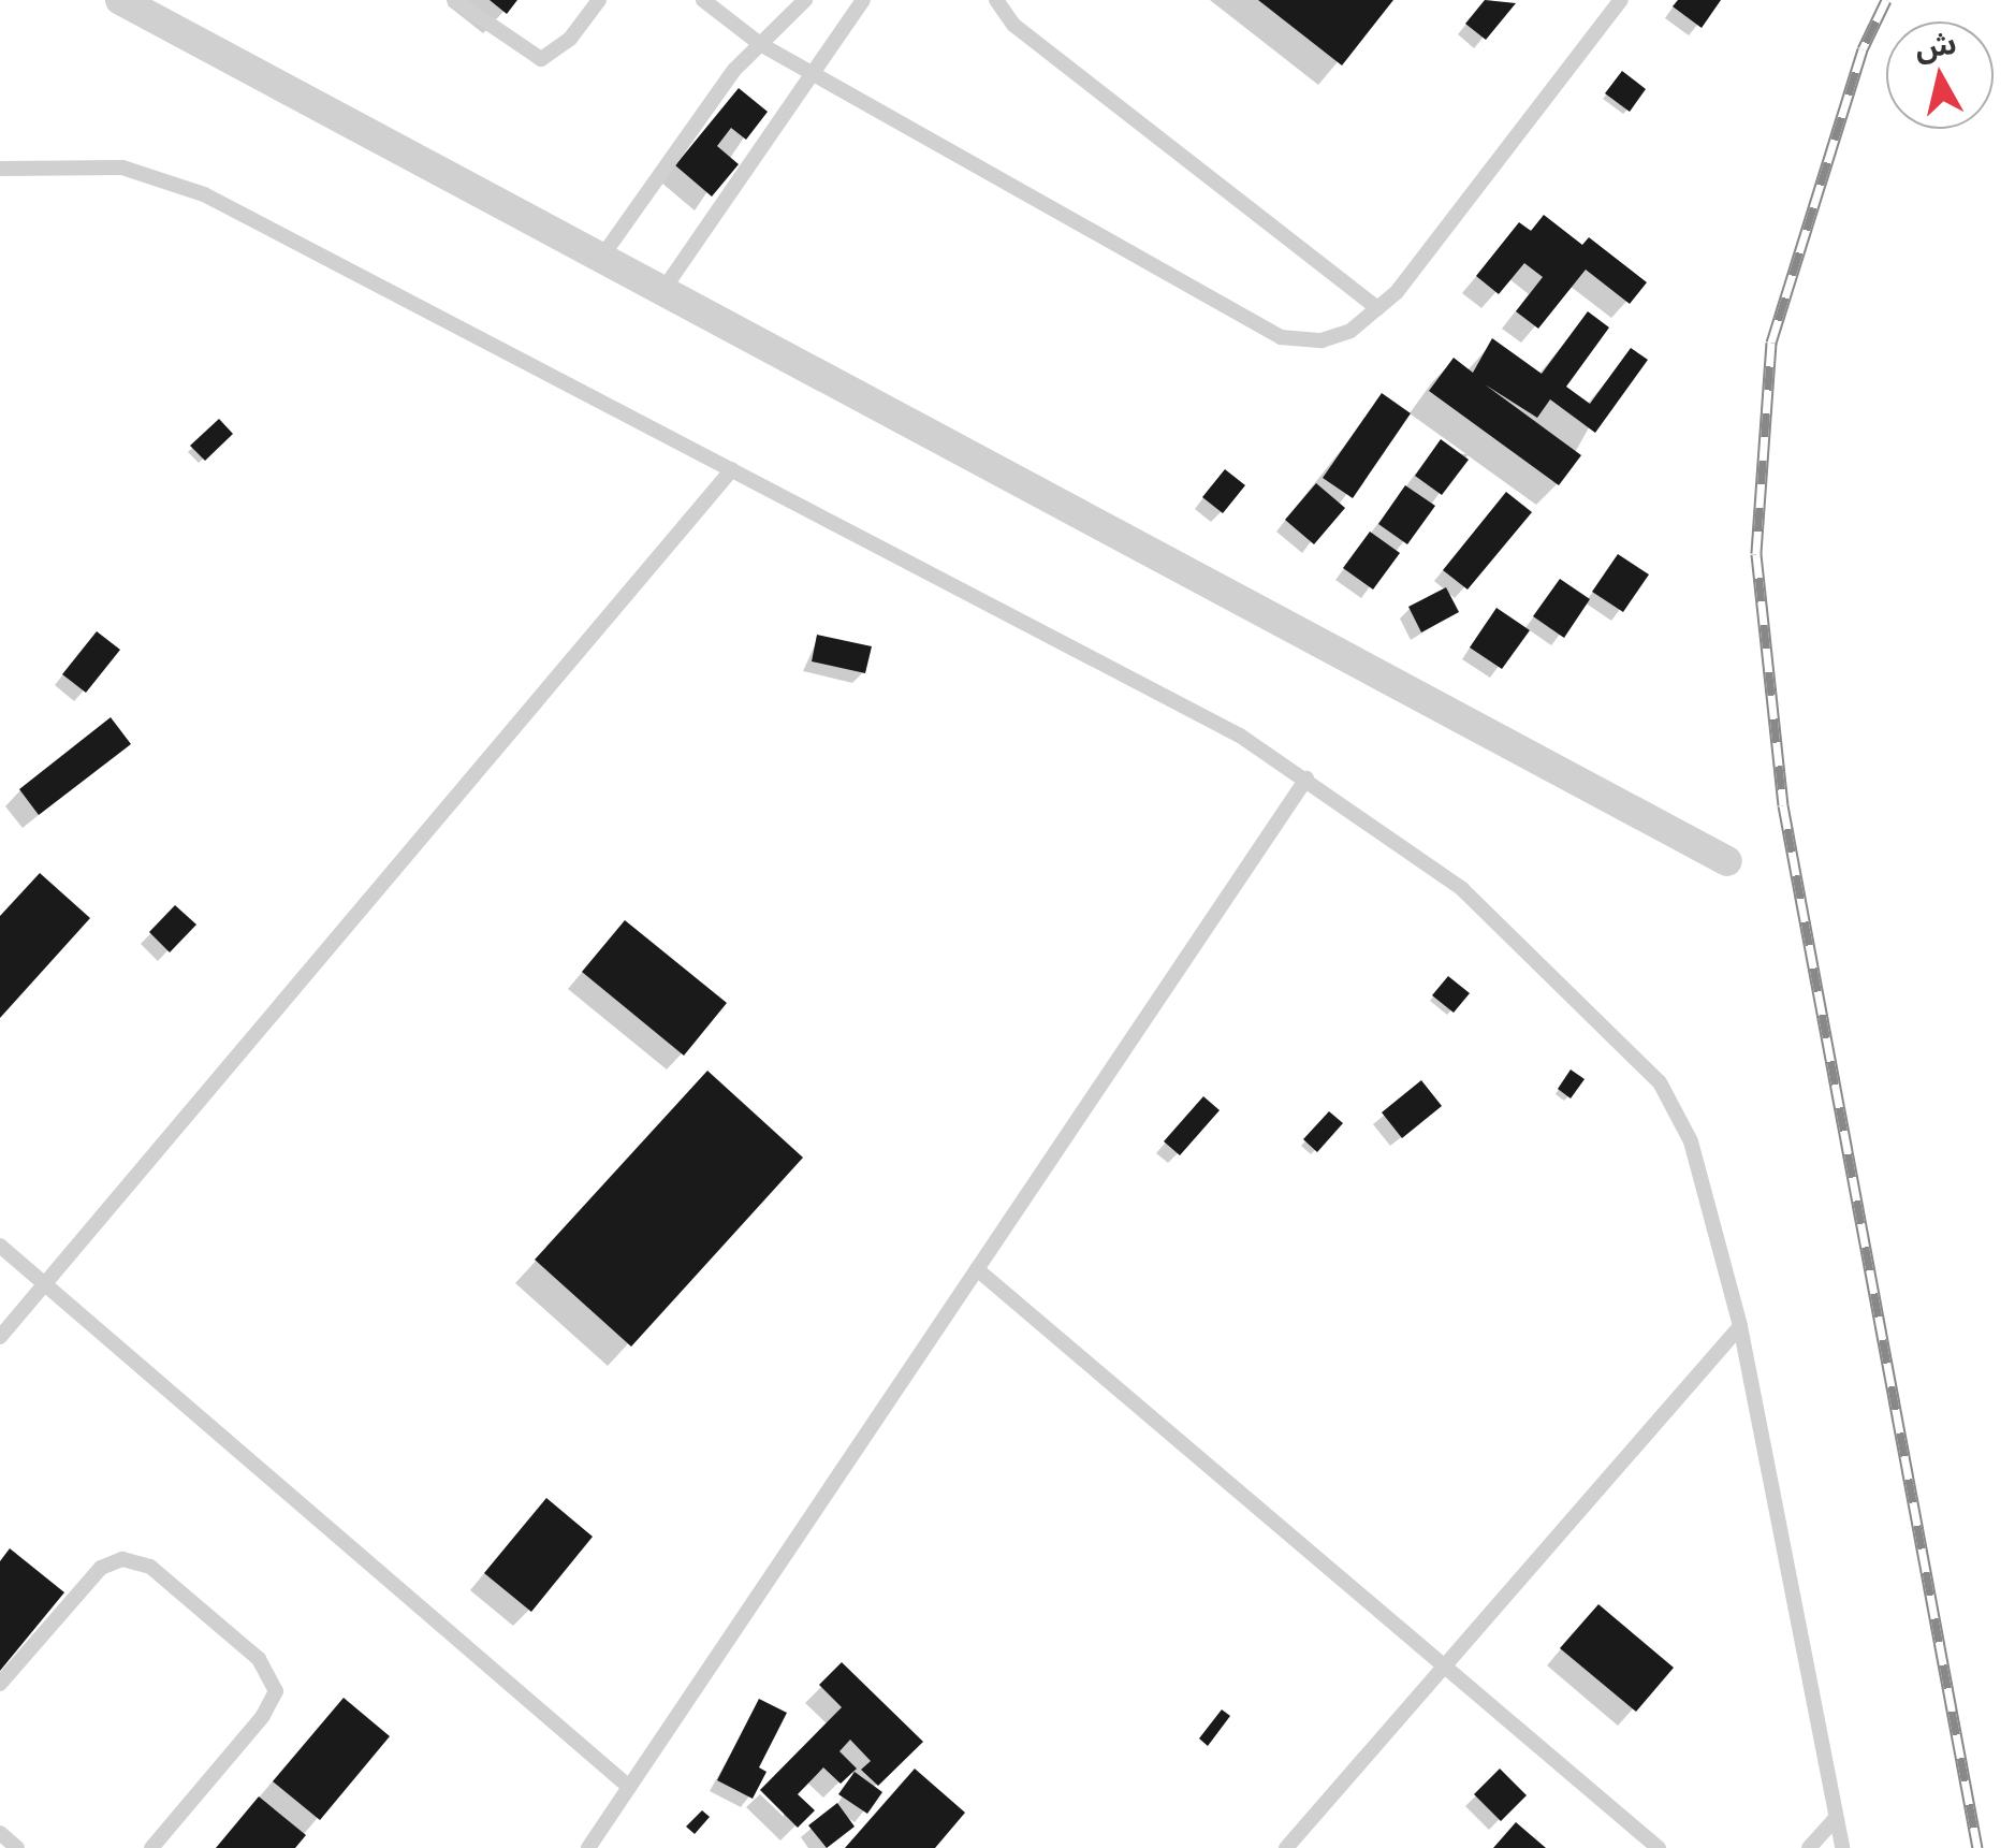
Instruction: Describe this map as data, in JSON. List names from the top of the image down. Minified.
{"north":"top"}
